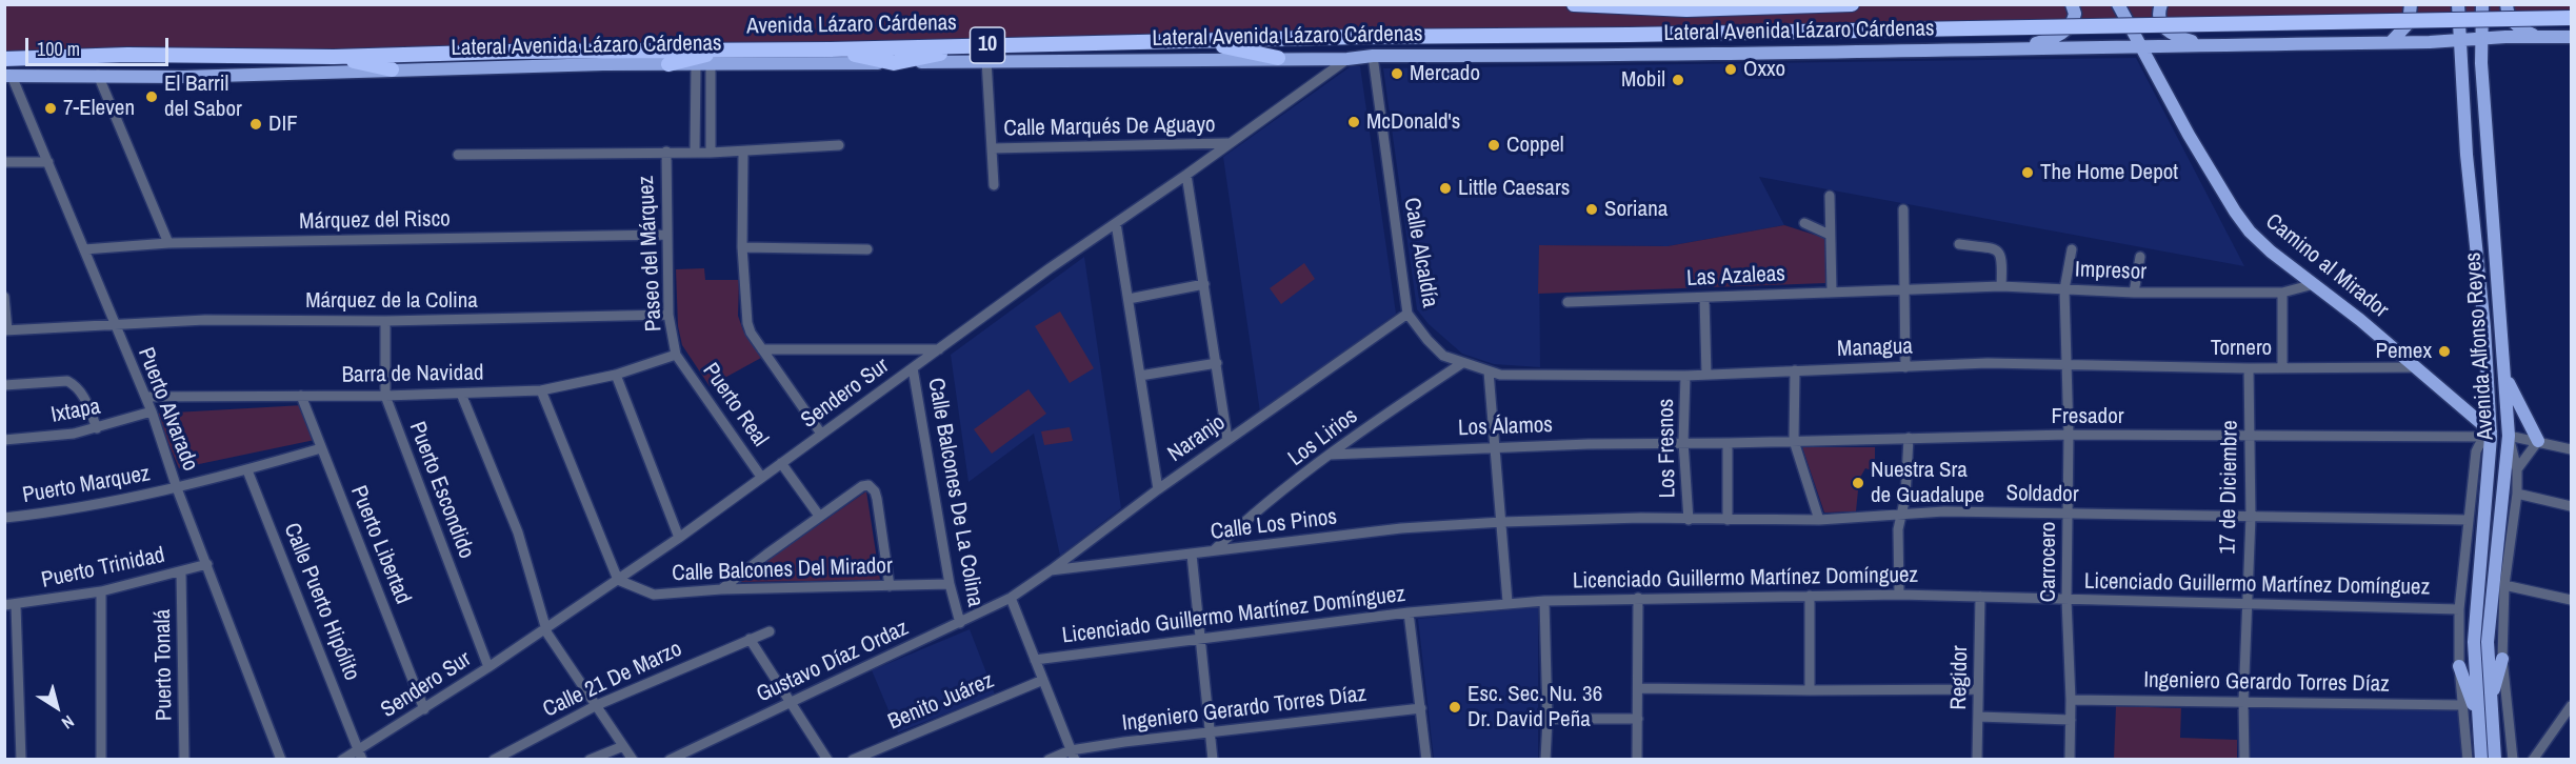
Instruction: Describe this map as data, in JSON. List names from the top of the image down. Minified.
{"streets":{"highway":["Avenida Lázaro Cárdenas","10"],"main road":["Lateral Avenida Lázaro Cárdenas","Camino al Mirador","Avenida Alfonso Reyes"],"street":["Calle Marqués De Aguayo","Márquez del Risco","Calle Alcaldía","Paseo del Márquez","Impresor","Las Azaleas","Márquez de la Colina","Managua","Tornero","Barra de Navidad","Sendero Sur","Puerto Real","Puerto Alvarado","Ixtapa","Fresador","Los Álamos","Los Lirios","Naranjo","Los Fresnos","Puerto Marquez","17 de Diciembre","Puerto Escondido","Calle Balcones De La Colina","Soldador","Calle Los Pinos","Puerto Libertad","Carrocero","Puerto Trinidad","Calle Balcones Del Mirador","Licenciado Guillermo Martínez Domínguez","Calle Puerto Hipólito","Gustavo Díaz Ordaz","Puerto Tonalá","Regidor","Calle 21 De Marzo","Ingeniero Gerardo Torres Díaz","Benito Juárez"]},"crossings":[["Lateral Avenida Lázaro Cárdenas","Calle Alcaldía"],["Lateral Avenida Lázaro Cárdenas","Camino al Mirador"],["Lateral Avenida Lázaro Cárdenas","Avenida Alfonso Reyes"],["Lateral Avenida Lázaro Cárdenas","Sendero Sur"],["Lateral Avenida Lázaro Cárdenas","Puerto Alvarado"],["Calle Marqués De Aguayo","Sendero Sur"],["Márquez del Risco","Paseo del Márquez"],["Márquez del Risco","Puerto Alvarado"],["Calle Alcaldía","Los Lirios"],["Calle Alcaldía","Naranjo"],["Paseo del Márquez","Márquez de la Colina"],["Paseo del Márquez","Barra de Navidad"],["Paseo del Márquez","Puerto Real"],["Camino al Mirador","Impresor"],["Camino al Mirador","Avenida Alfonso Reyes"],["Camino al Mirador","Tornero"],["Camino al Mirador","Fresador"],["Impresor","Las Azaleas"],["Impresor","Carrocero"],["Márquez de la Colina","Puerto Alvarado"],["Márquez de la Colina","Puerto Escondido"],["Avenida Alfonso Reyes","Fresador"],["Managua","Tornero"],["Managua","Los Fresnos"],["Managua","Carrocero"],["Tornero","17 de Diciembre"],["Tornero","Carrocero"],["Barra de Navidad","Puerto Real"],["Barra de Navidad","Puerto Alvarado"],["Barra de Navidad","Puerto Escondido"],["Barra de Navidad","Puerto Libertad"],["Sendero Sur","Puerto Real"],["Sendero Sur","Puerto Escondido"],["Sendero Sur","Calle Balcones De La Colina"],["Sendero Sur","Puerto Libertad"],["Sendero Sur","Calle Balcones Del Mirador"],["Sendero Sur","Calle Puerto Hipólito"],["Puerto Alvarado","Ixtapa"],["Puerto Alvarado","Puerto Marquez"],["Puerto Alvarado","Puerto Trinidad"],["Fresador","Los Álamos"],["Fresador","Los Fresnos"],["Fresador","17 de Diciembre"],["Fresador","Carrocero"],["Los Álamos","Los Lirios"],["Los Álamos","Los Fresnos"],["Los Lirios","Calle Los Pinos"],["Naranjo","Calle Los Pinos"],["Naranjo","Gustavo Díaz Ordaz"],["Los Fresnos","Soldador"],["Puerto Marquez","Puerto Libertad"],["Puerto Marquez","Calle Puerto Hipólito"],["17 de Diciembre","Soldador"],["17 de Diciembre","Licenciado Guillermo Martínez Domínguez"],["17 de Diciembre","Ingeniero Gerardo Torres Díaz"],["Calle Balcones De La Colina","Calle Balcones Del Mirador"],["Calle Balcones De La Colina","Gustavo Díaz Ordaz"],["Soldador","Calle Los Pinos"],["Soldador","Carrocero"],["Carrocero","Licenciado Guillermo Martínez Domínguez"],["Carrocero","Ingeniero Gerardo Torres Díaz"],["Puerto Trinidad","Puerto Tonalá"],["Licenciado Guillermo Martínez Domínguez","Regidor"]],"places":["Oxxo","Mercado","Mobil","El Barril del Sabor","7-Eleven","McDonald's","DIF","Coppel","The Home Depot","Little Caesars","Soriana","Pemex","Nuestra Sra de Guadalupe","Esc. Sec. Nu. 36 Dr. David Peña"],"scale_bar":"100 m","north":"bottom right"}
